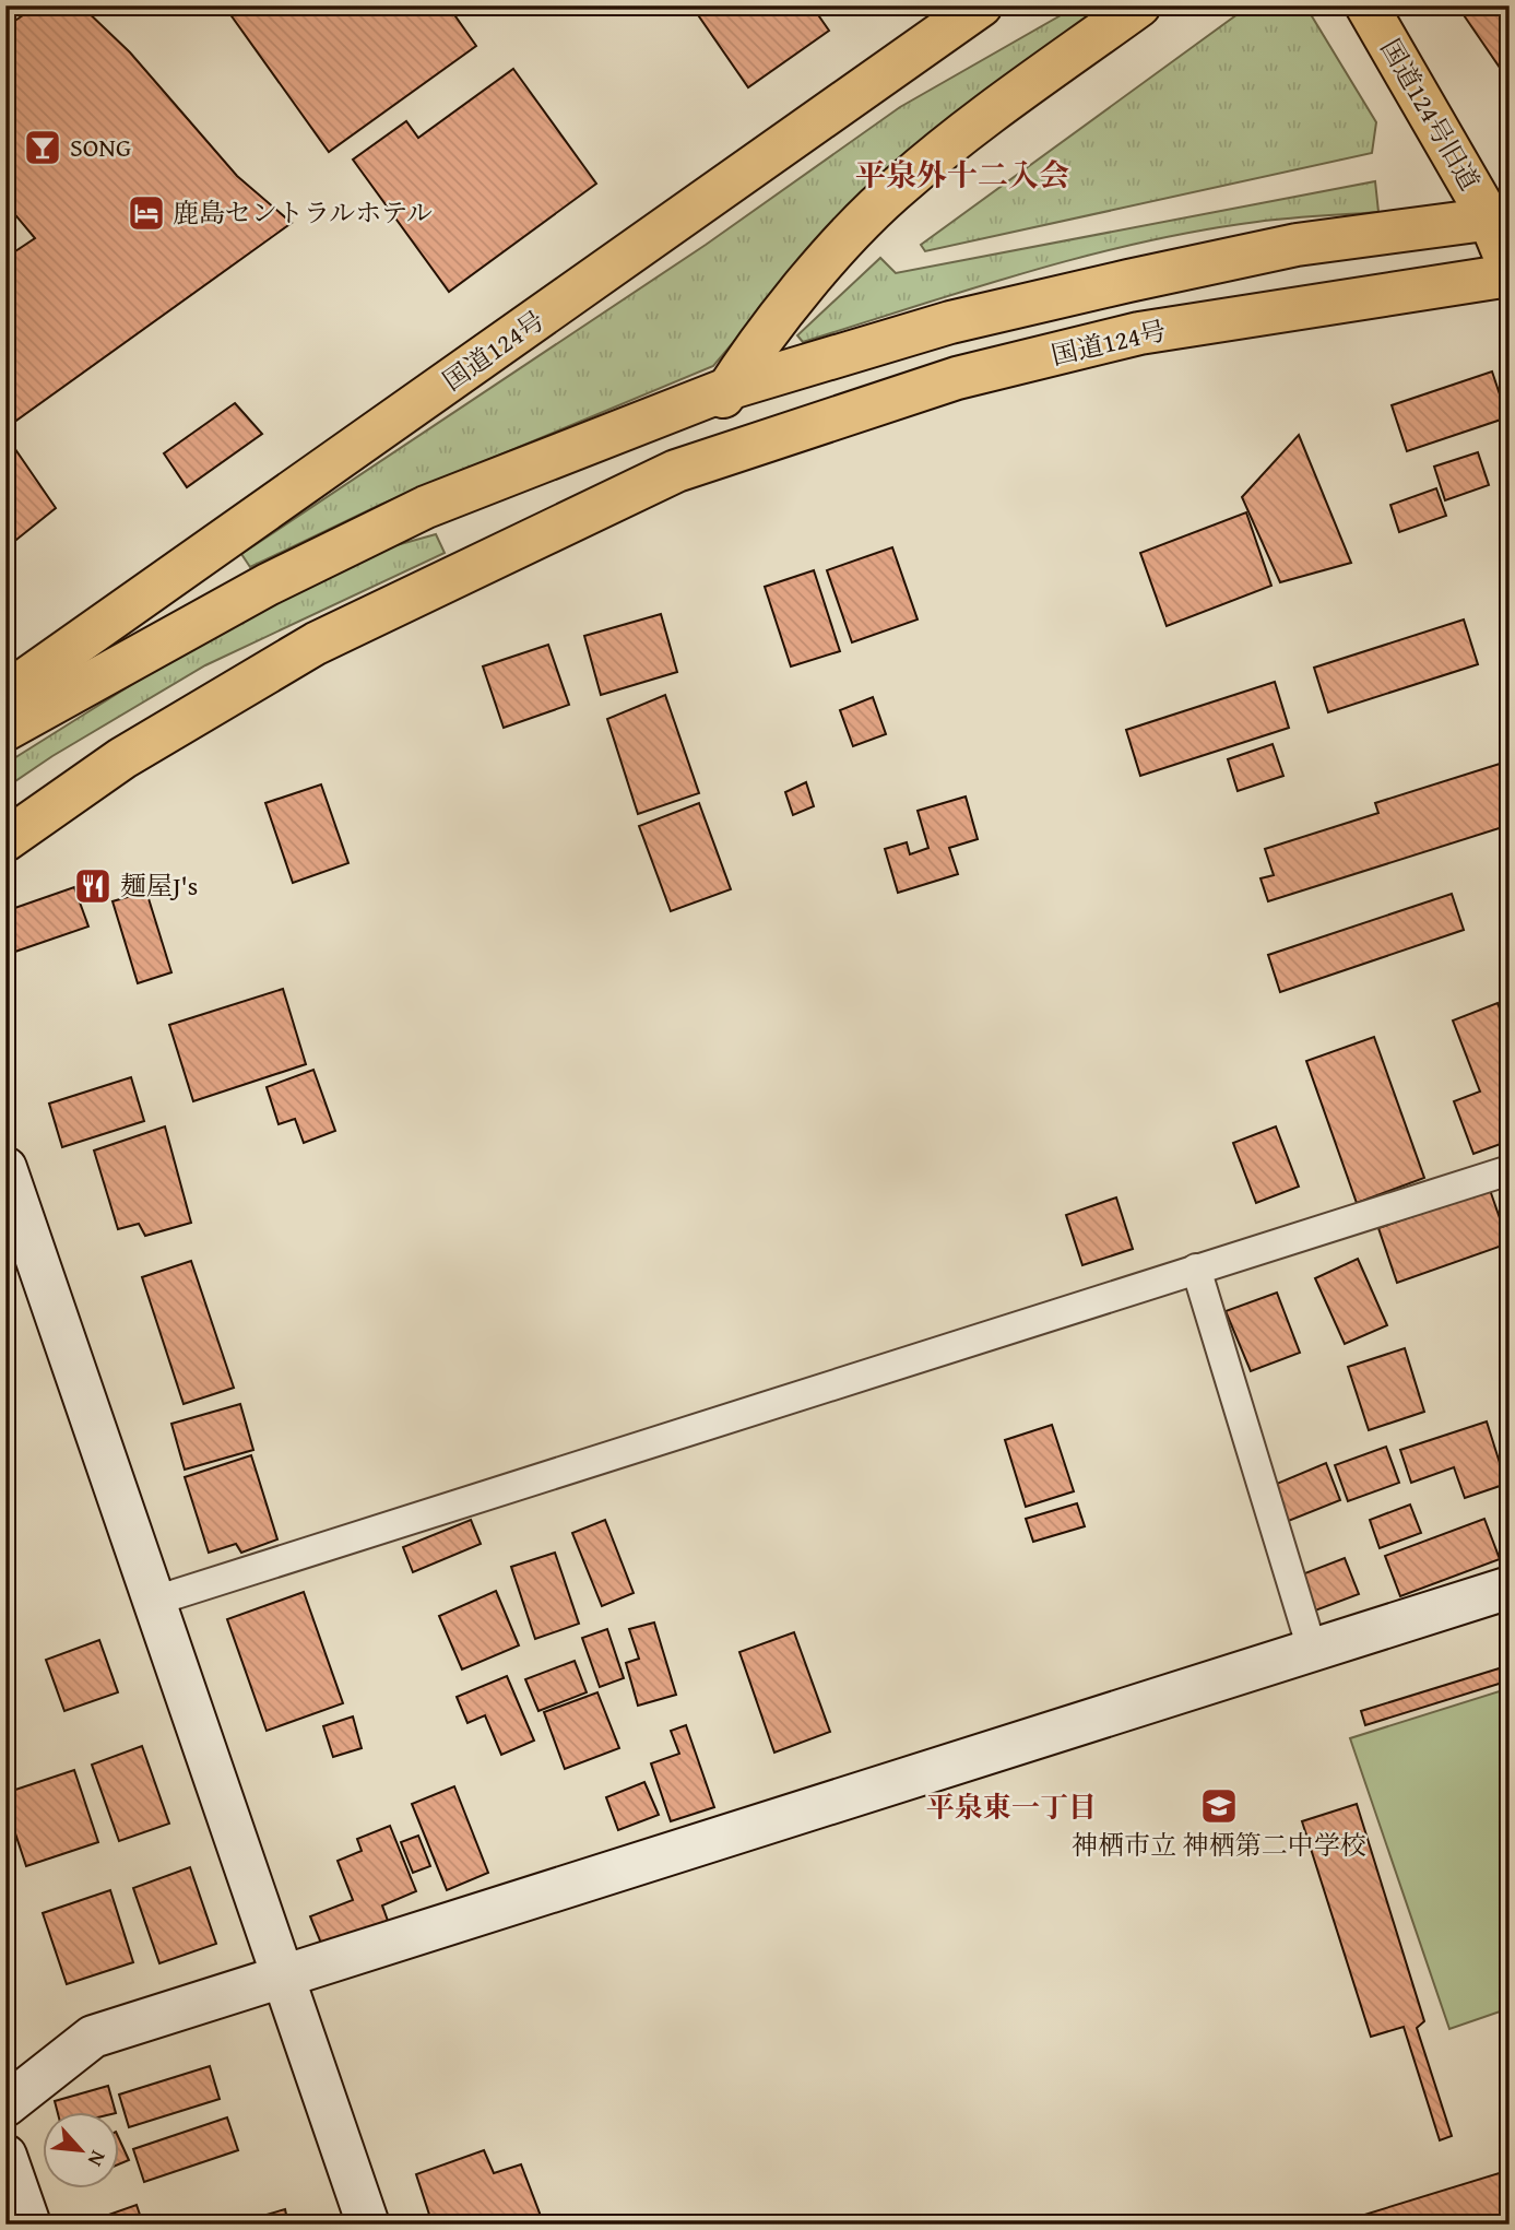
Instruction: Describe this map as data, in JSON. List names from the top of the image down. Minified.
{"streets":{"highway":["国道124号旧道","国道124号"]},"crossings":[["国道124号旧道","国道124号"]],"districts":["平泉外十二入会","平泉東一丁目"],"places":{"bar":["SONG"],"hotel":["鹿島セントラルホテル"],"restaurant":["麺屋J's"],"school or university":["神栖市立 神栖第二中学校"]},"north":"bottom right"}
